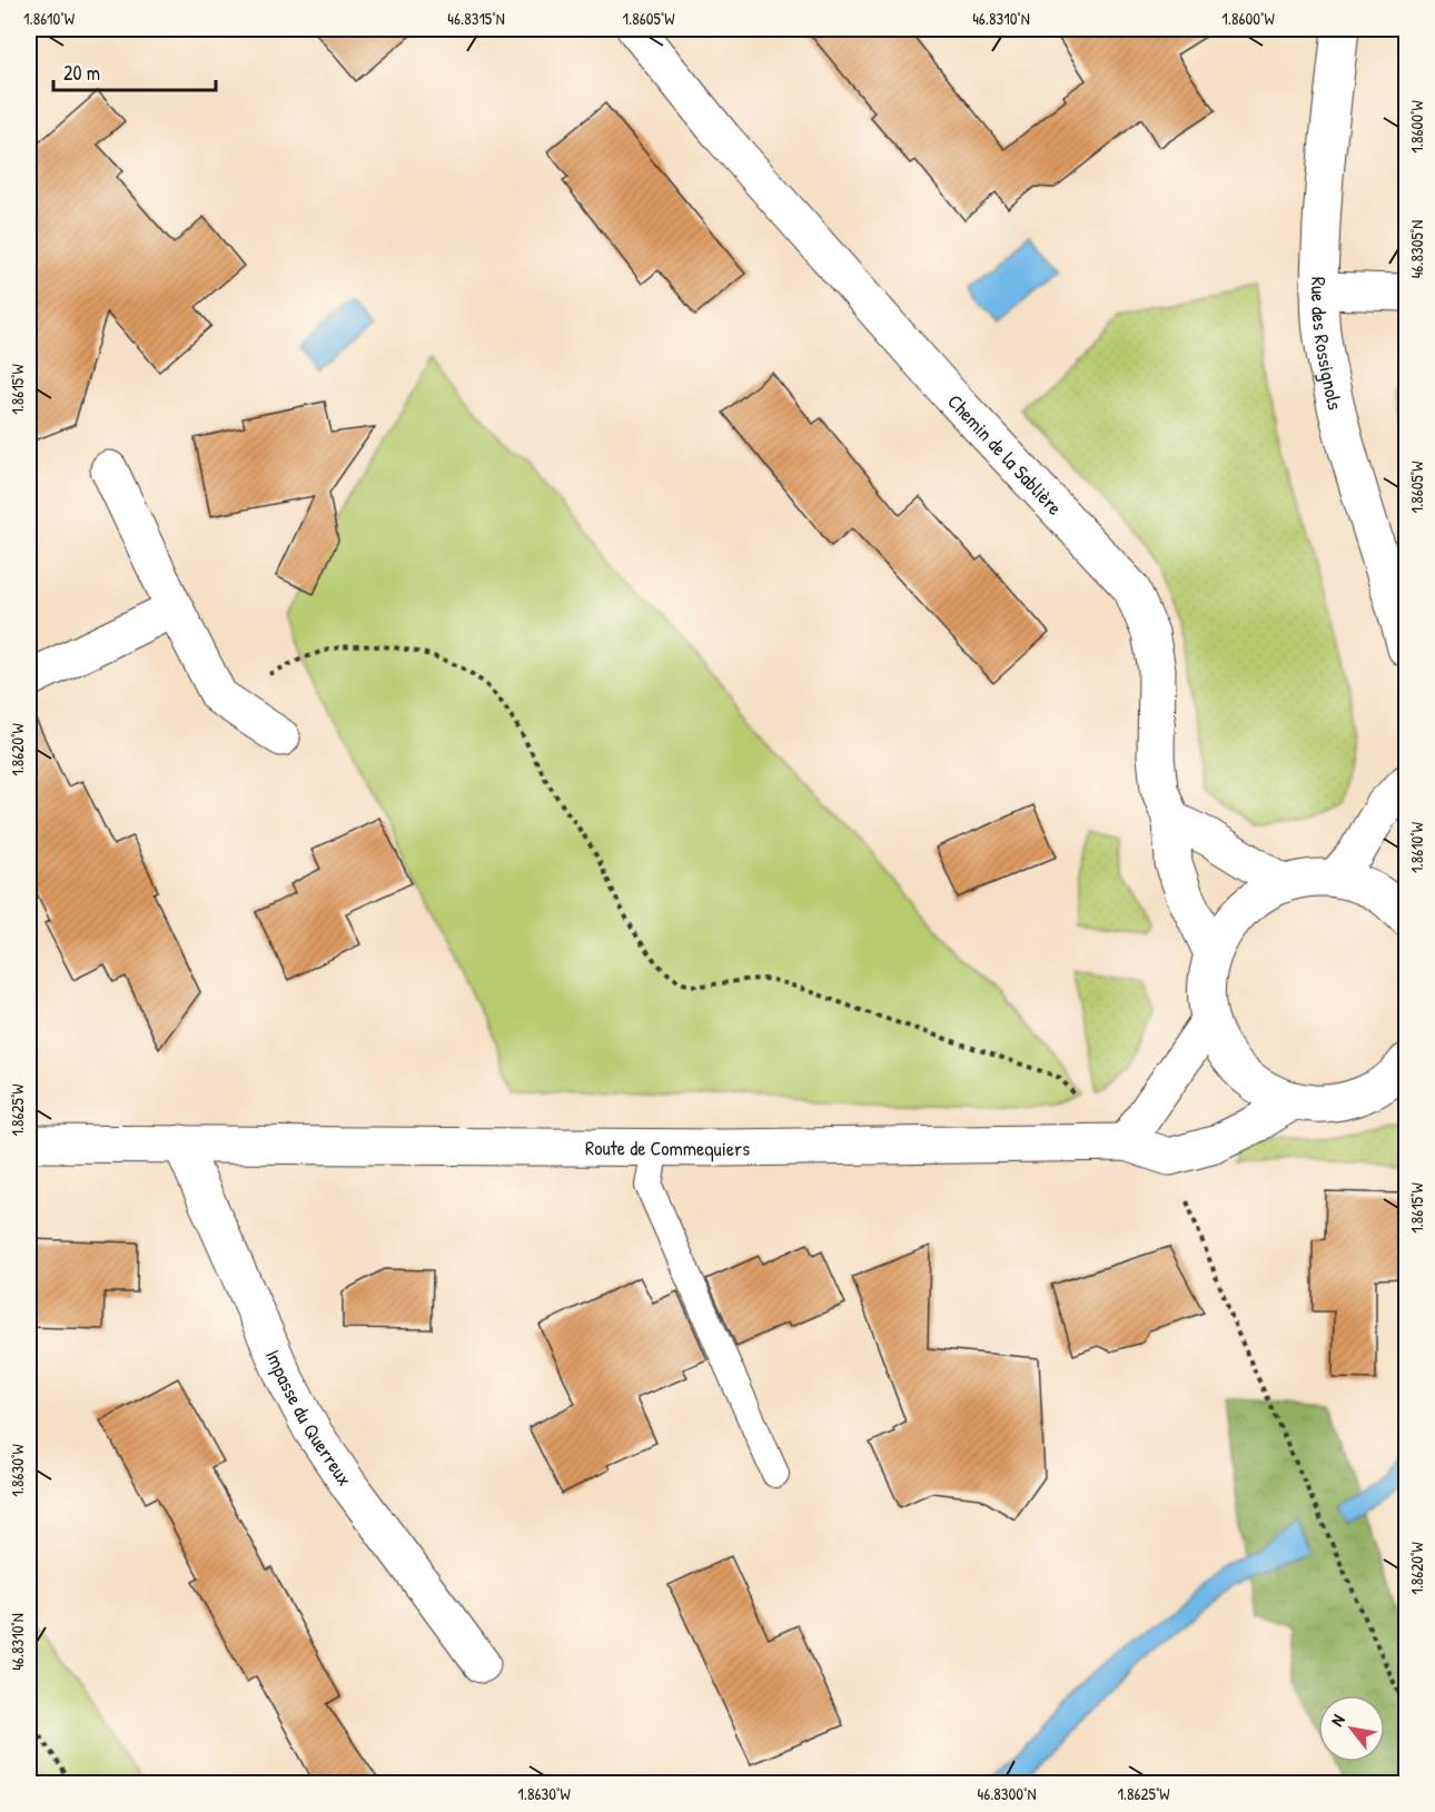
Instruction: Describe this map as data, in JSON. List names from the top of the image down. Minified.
{"streets":{"street":["Rue des Rossignols","Chemin de la Sablière","Route de Commequiers","Impasse du Querreux"]},"crossings":[["Route de Commequiers","Impasse du Querreux"]],"scale_bar":"20 m","north":"top left","coordinates":["1.8610°W","46.8315°N","1.8605°W","46.8310°N","1.8600°W","46.8305°N","1.8615°W","1.8620°W","1.8625°W","1.8630°W","46.8300°N"]}
